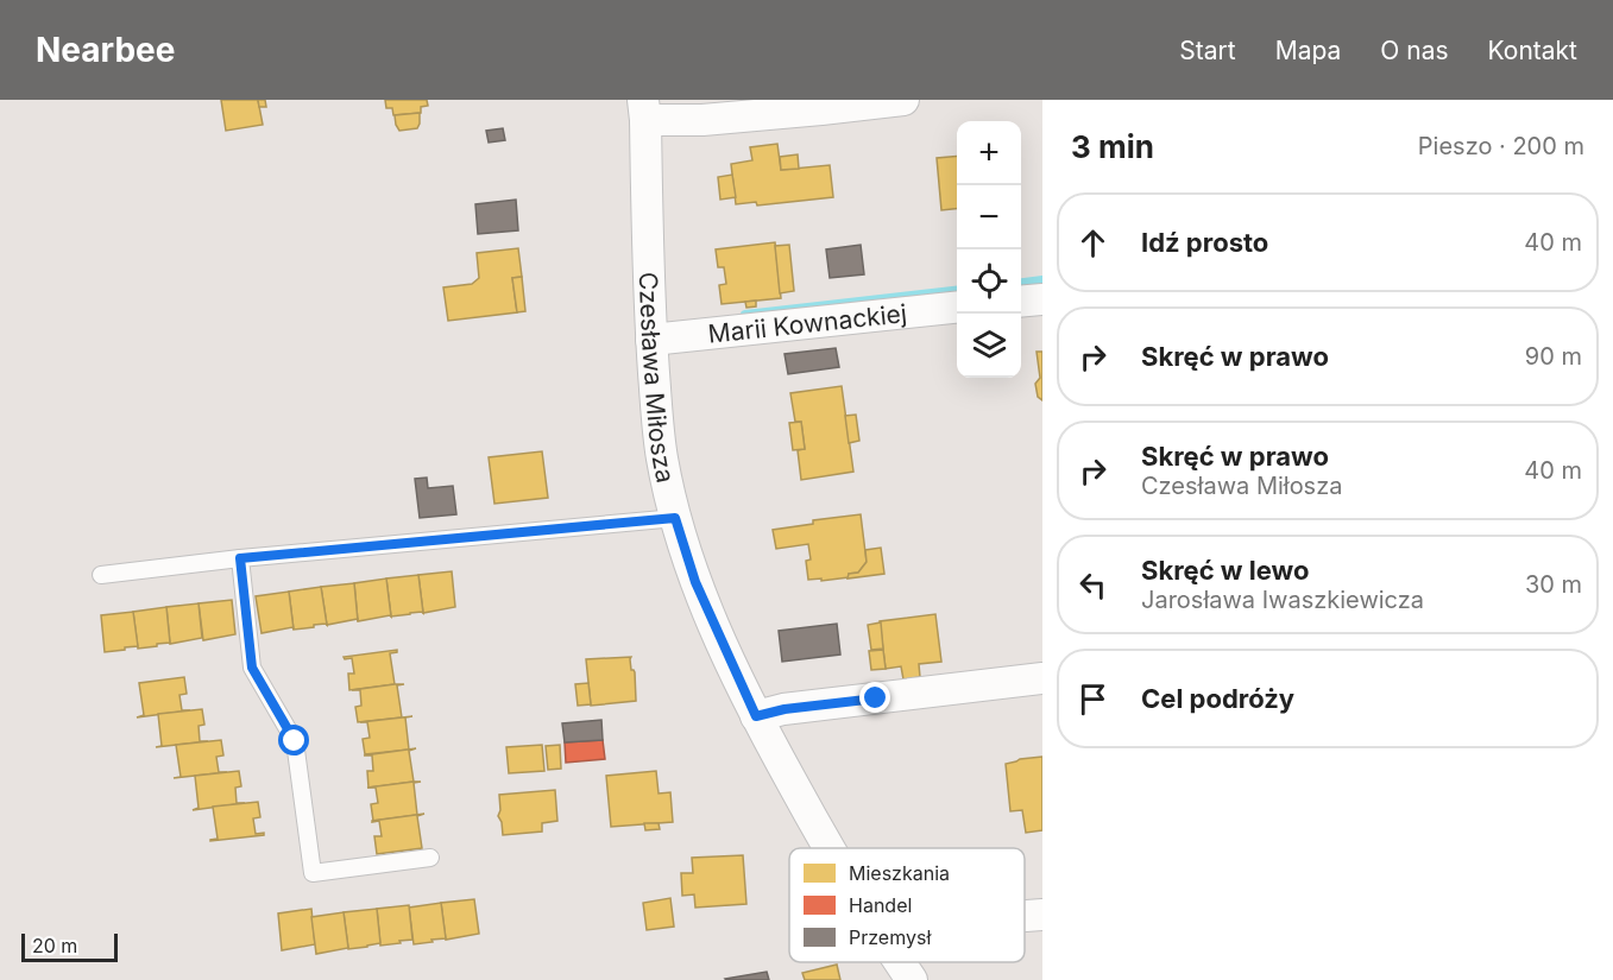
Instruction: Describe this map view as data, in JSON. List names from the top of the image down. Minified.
{"streets":{"street":["Marii Kownackiej","Czesława Miłosza"]},"crossings":[["Marii Kownackiej","Czesława Miłosza"]],"legend":["Mieszkania","Handel","Przemysł"],"scale_bar":"20 m","page":{"header":"Nearbee","nav":["Start","Mapa","O nas","Kontakt"],"heading":["3 min","Pieszo · 200 m"],"map_buttons":["+","−"],"list":[["Idź prosto","40 m"],["Skręć w prawo","90 m"],["Skręć w prawo","Czesława Miłosza","40 m"],["Skręć w lewo","Jarosława Iwaszkiewicza","30 m"],"Cel podróży"],"scale":"20 m"}}
